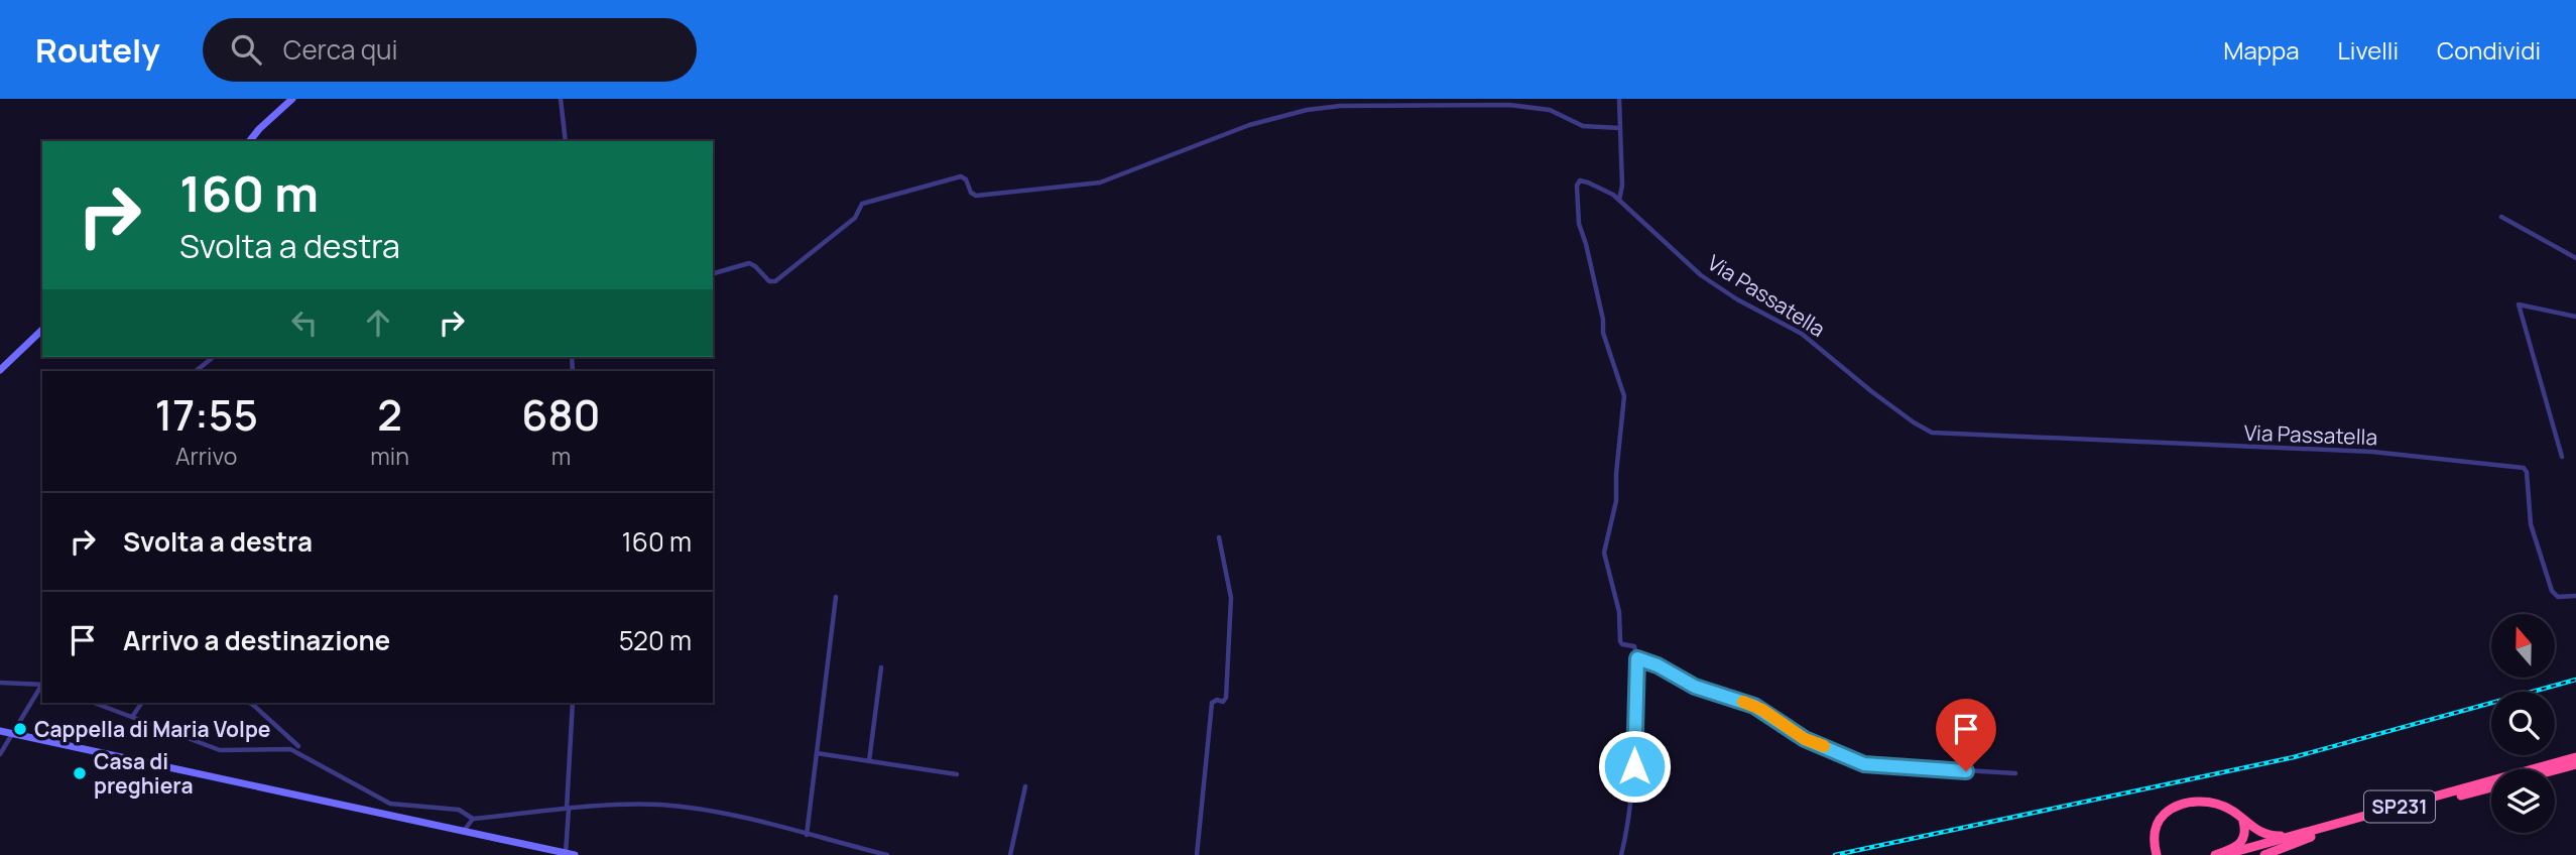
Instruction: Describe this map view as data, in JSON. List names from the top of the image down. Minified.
{"streets":{"highway":["SP231"],"street":["Via Passatella"]},"places":["Cappella di Maria Volpe","Casa di preghiera"],"north":"top","page":{"header":"Routely","search":"Cerca qui","nav":["Mappa","Livelli","Condividi"],"turn":["160 m","Svolta a destra"],"eta":["17:55","Arrivo","2","min","680","m"],"list":[{"name":"Svolta a destra","value":"160 m"},{"name":"Arrivo a destinazione","value":"520 m"}]}}
